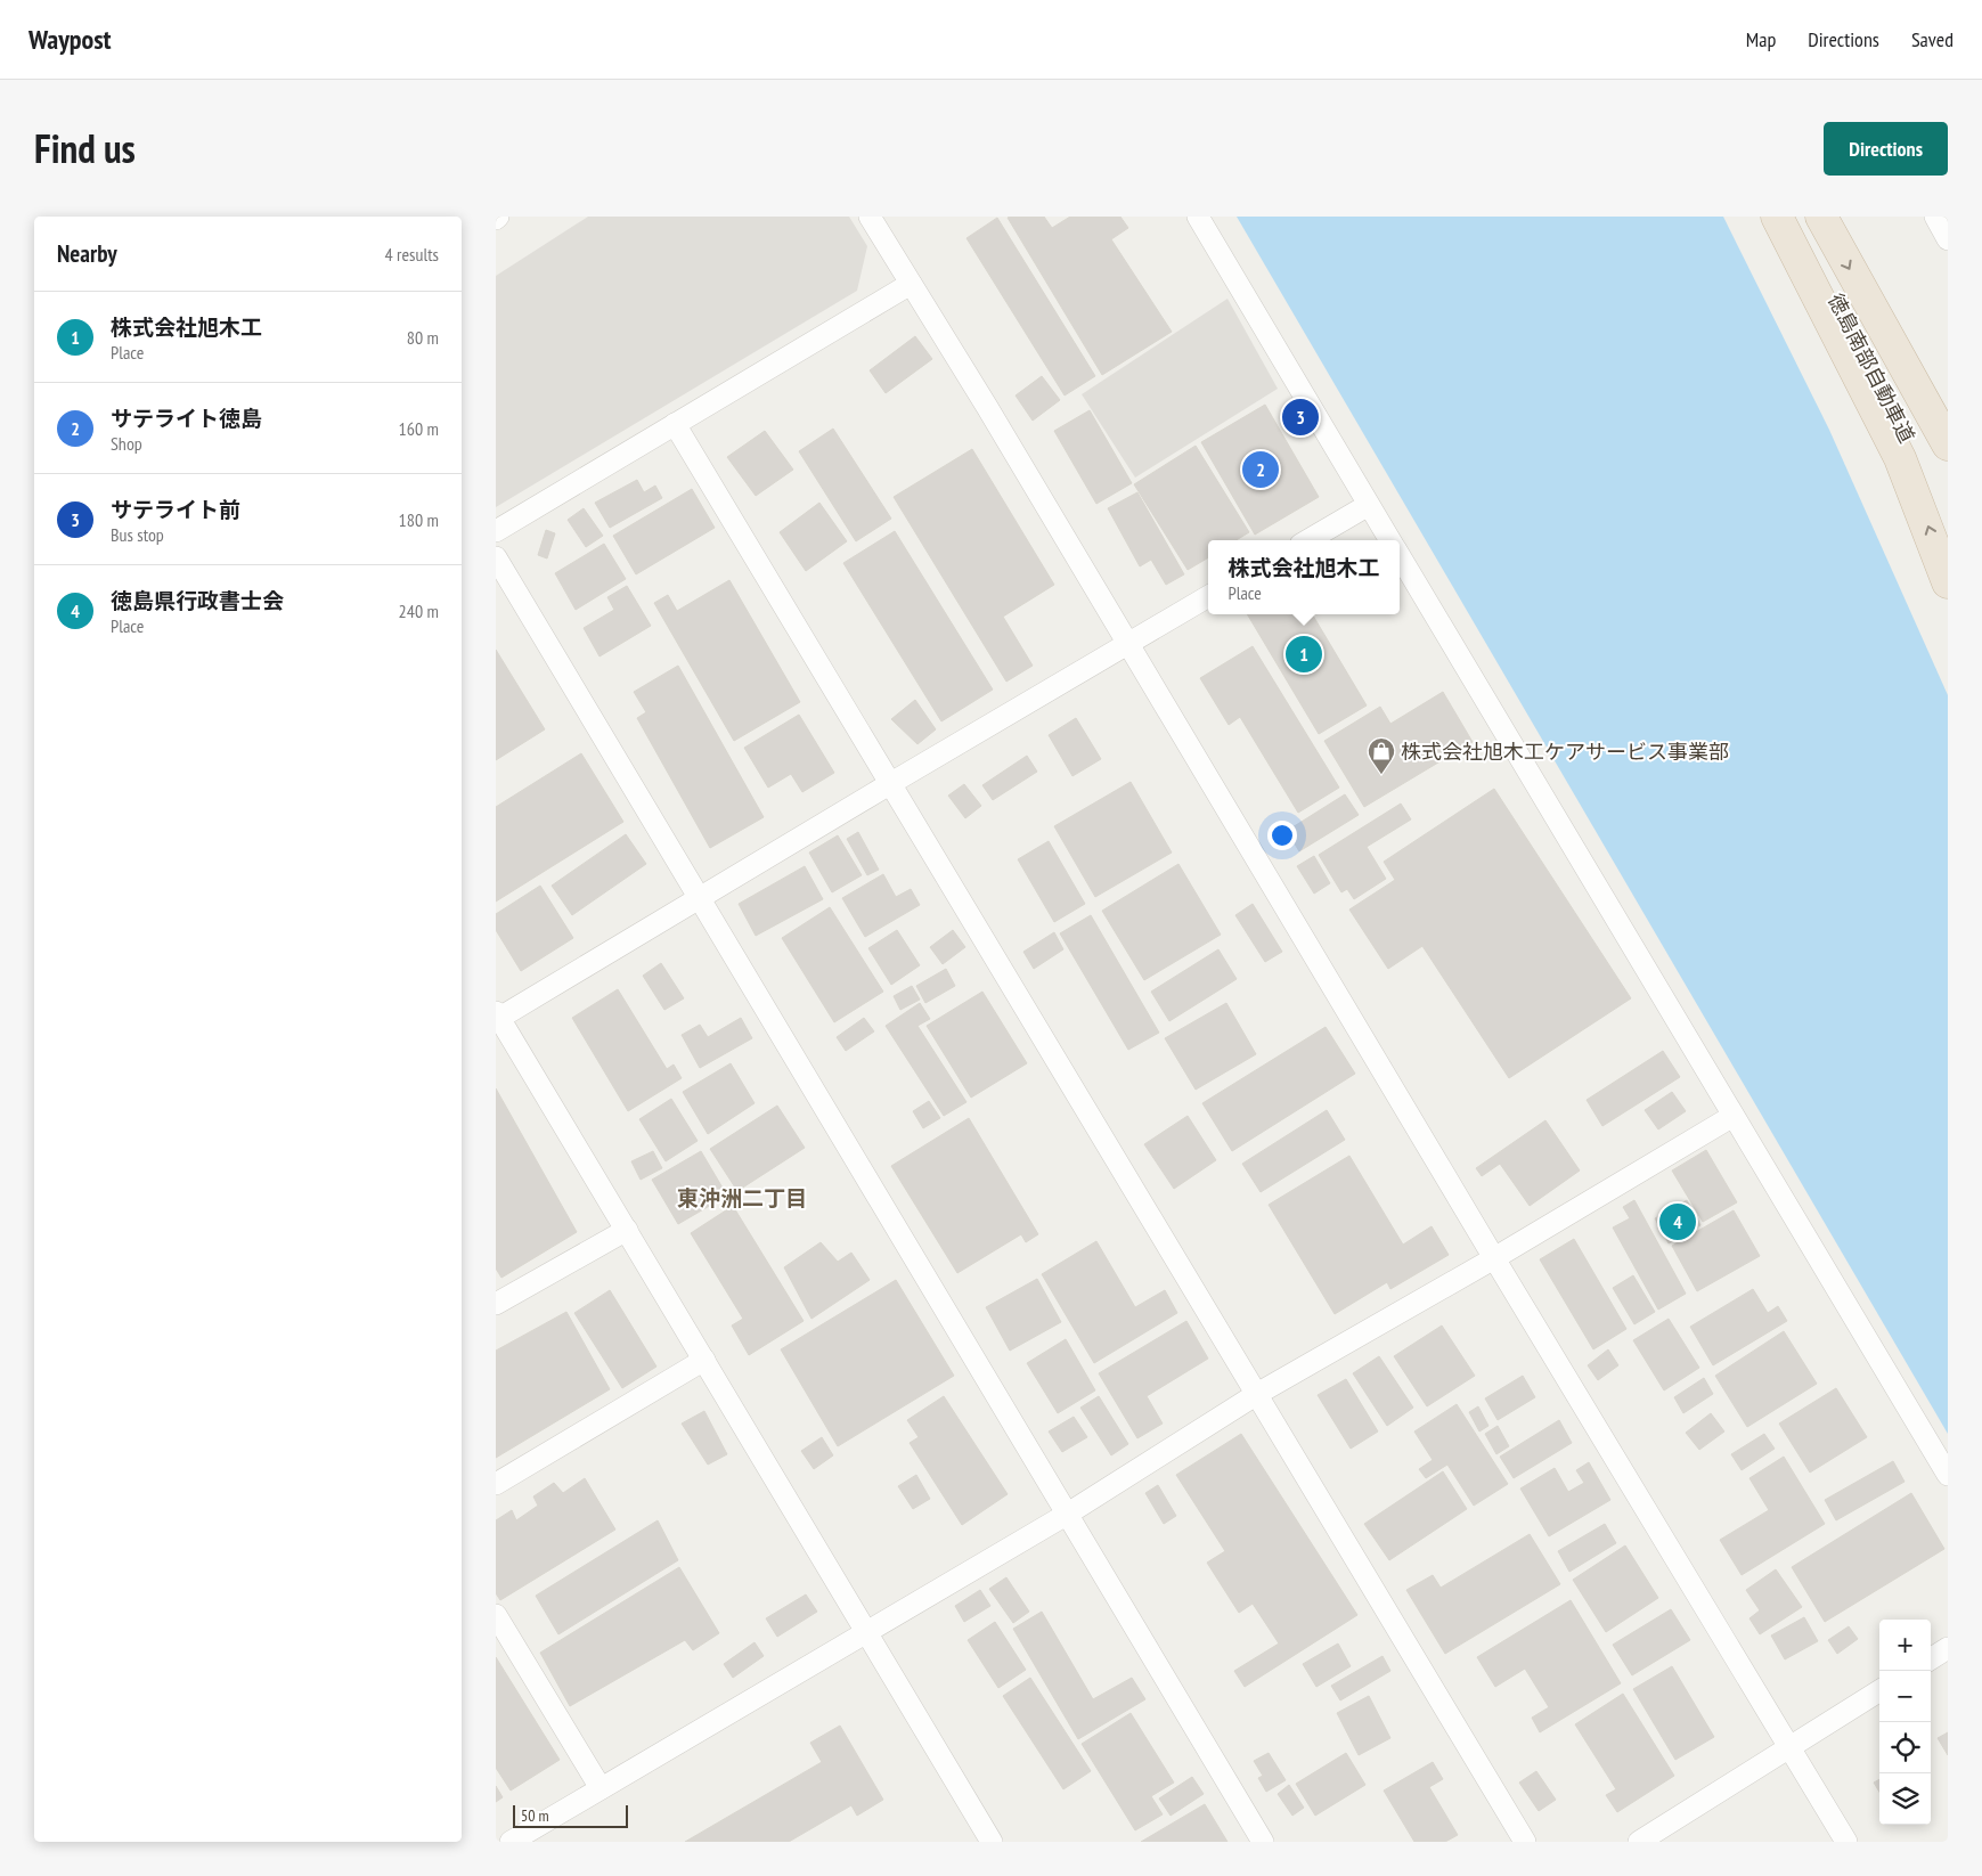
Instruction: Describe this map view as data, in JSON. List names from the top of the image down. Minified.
{"streets":{"highway":["徳島南部自動車道"]},"districts":["東沖洲二丁目"],"places":{"shop":["株式会社旭木工ケアサービス事業部"]},"scale_bar":"50 m","page":{"header":"Waypost","nav":["Map","Directions","Saved"],"title":"Find us","buttons":"Directions","heading":["Nearby","4 results"],"list":[{"mark":"1","name":"株式会社旭木工","note":"Place","value":"80 m"},{"mark":"2","name":"サテライト徳島","note":"Shop","value":"160 m"},{"mark":"3","name":"サテライト前","note":"Bus stop","value":"180 m"},{"mark":"4","name":"徳島県行政書士会","note":"Place","value":"240 m"}],"pins":["3","2","1","4"],"popup":["株式会社旭木工","Place"],"map_buttons":["+","−"],"scale":"50 m"}}
